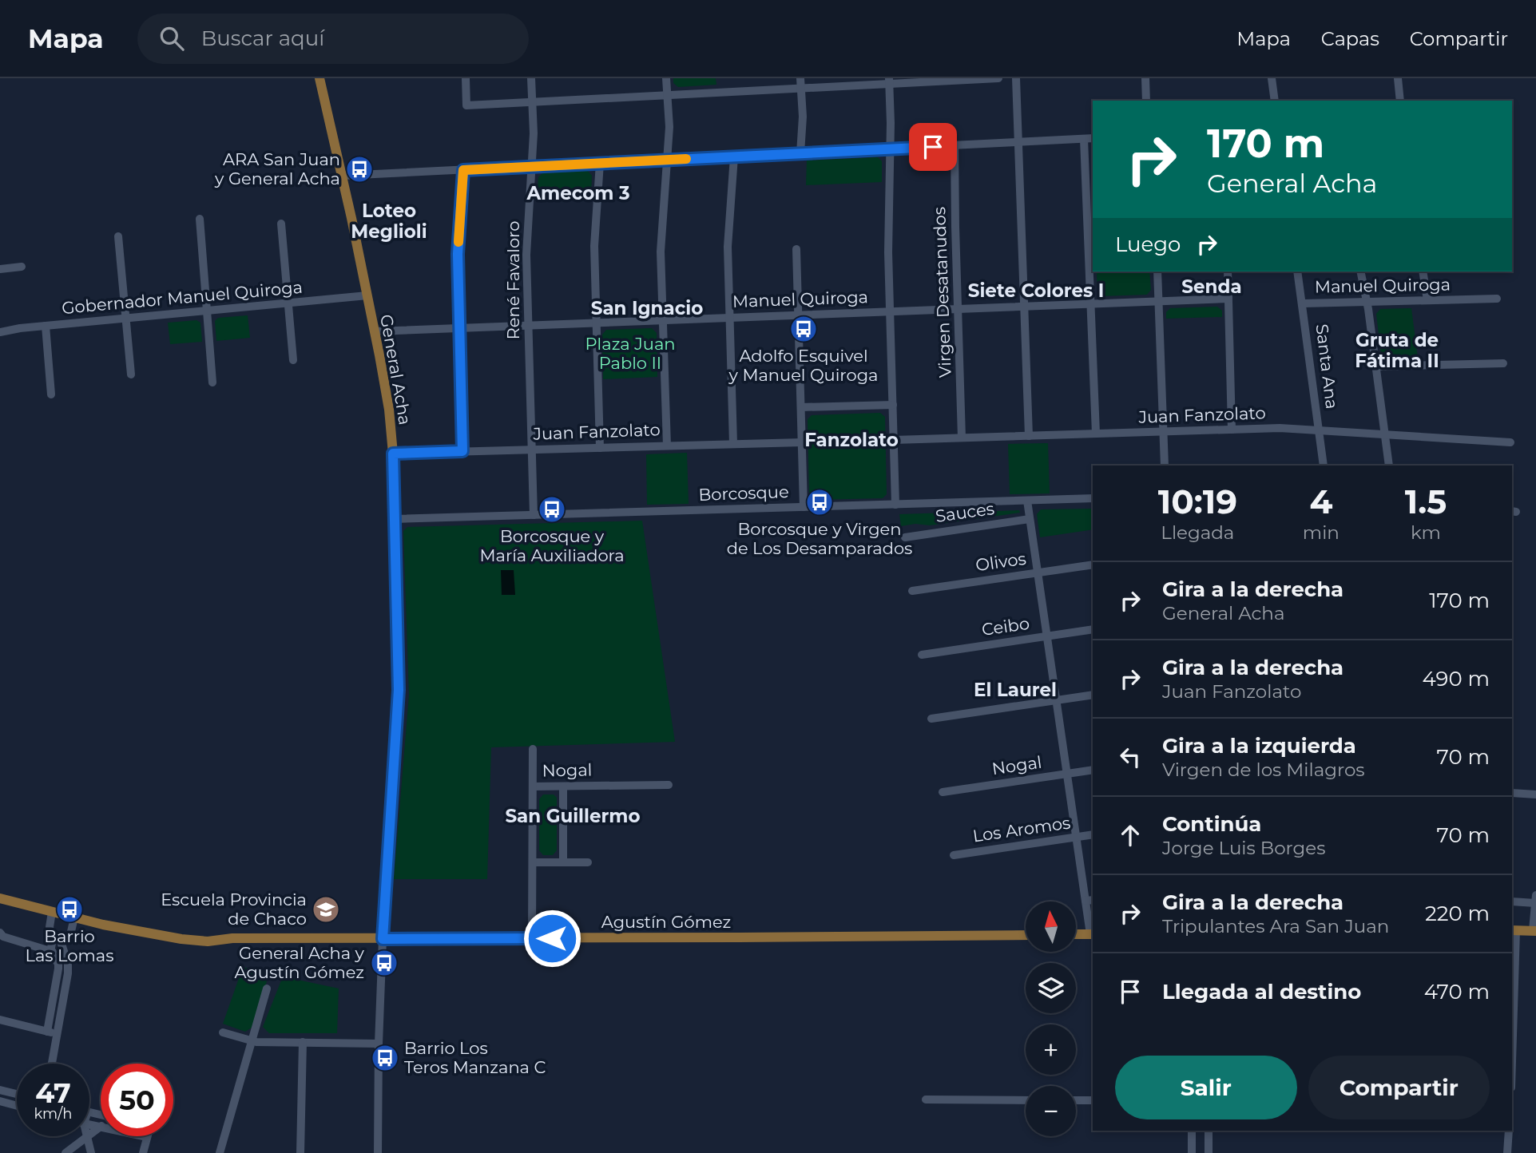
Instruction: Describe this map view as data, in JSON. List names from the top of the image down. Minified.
{"streets":{"main road":["General Acha","Agustín Gómez"],"street":["René Favaloro","Manuel Quiroga","Virgen Desatanudos","Gobernador Manuel Quiroga","Santa Ana","Juan Fanzolato","Borcosque","Sauces","Olivos","Ceibo","Nogal","Los Aromos"]},"crossings":[["René Favaloro","Manuel Quiroga"],["René Favaloro","Juan Fanzolato"],["René Favaloro","Borcosque"],["Manuel Quiroga","Virgen Desatanudos"],["Manuel Quiroga","Santa Ana"],["Manuel Quiroga","General Acha"],["Virgen Desatanudos","Juan Fanzolato"],["Gobernador Manuel Quiroga","General Acha"],["Santa Ana","Juan Fanzolato"],["General Acha","Juan Fanzolato"],["General Acha","Borcosque"],["General Acha","Agustín Gómez"]],"districts":["Amecom 3","Loteo Meglioli","Senda","Siete Colores I","San Ignacio","Gruta de Fátima II","Fanzolato","El Laurel","San Guillermo"],"parks":["Plaza Juan Pablo II"],"places":{"bus stop":["ARA San Juan y General Acha","Adolfo Esquivel y Manuel Quiroga","Borcosque y Virgen de Los Desamparados","Borcosque y María Auxiliadora","Barrio Las Lomas","General Acha y Agustín Gómez","Barrio Los Teros Manzana C"],"school or university":["Escuela Provincia de Chaco"]},"north":"top","page":{"header":"Mapa","search":"Buscar aquí","nav":["Mapa","Capas","Compartir"],"turn":["170 m","General Acha"],"then":"Luego","eta":["10:19","Llegada","4","min","1.5","km"],"list":[{"name":"Gira a la derecha","note":"General Acha","value":"170 m"},{"name":"Gira a la derecha","note":"Juan Fanzolato","value":"490 m"},{"name":"Gira a la izquierda","note":"Virgen de los Milagros","value":"70 m"},{"name":"Continúa","note":"Jorge Luis Borges","value":"70 m"},{"name":"Gira a la derecha","note":"Tripulantes Ara San Juan","value":"220 m"},{"name":"Llegada al destino","value":"470 m"}],"map_buttons":["+","−"],"buttons":["Salir","Compartir"],"speed":"47 km/h","limit":"50"}}
